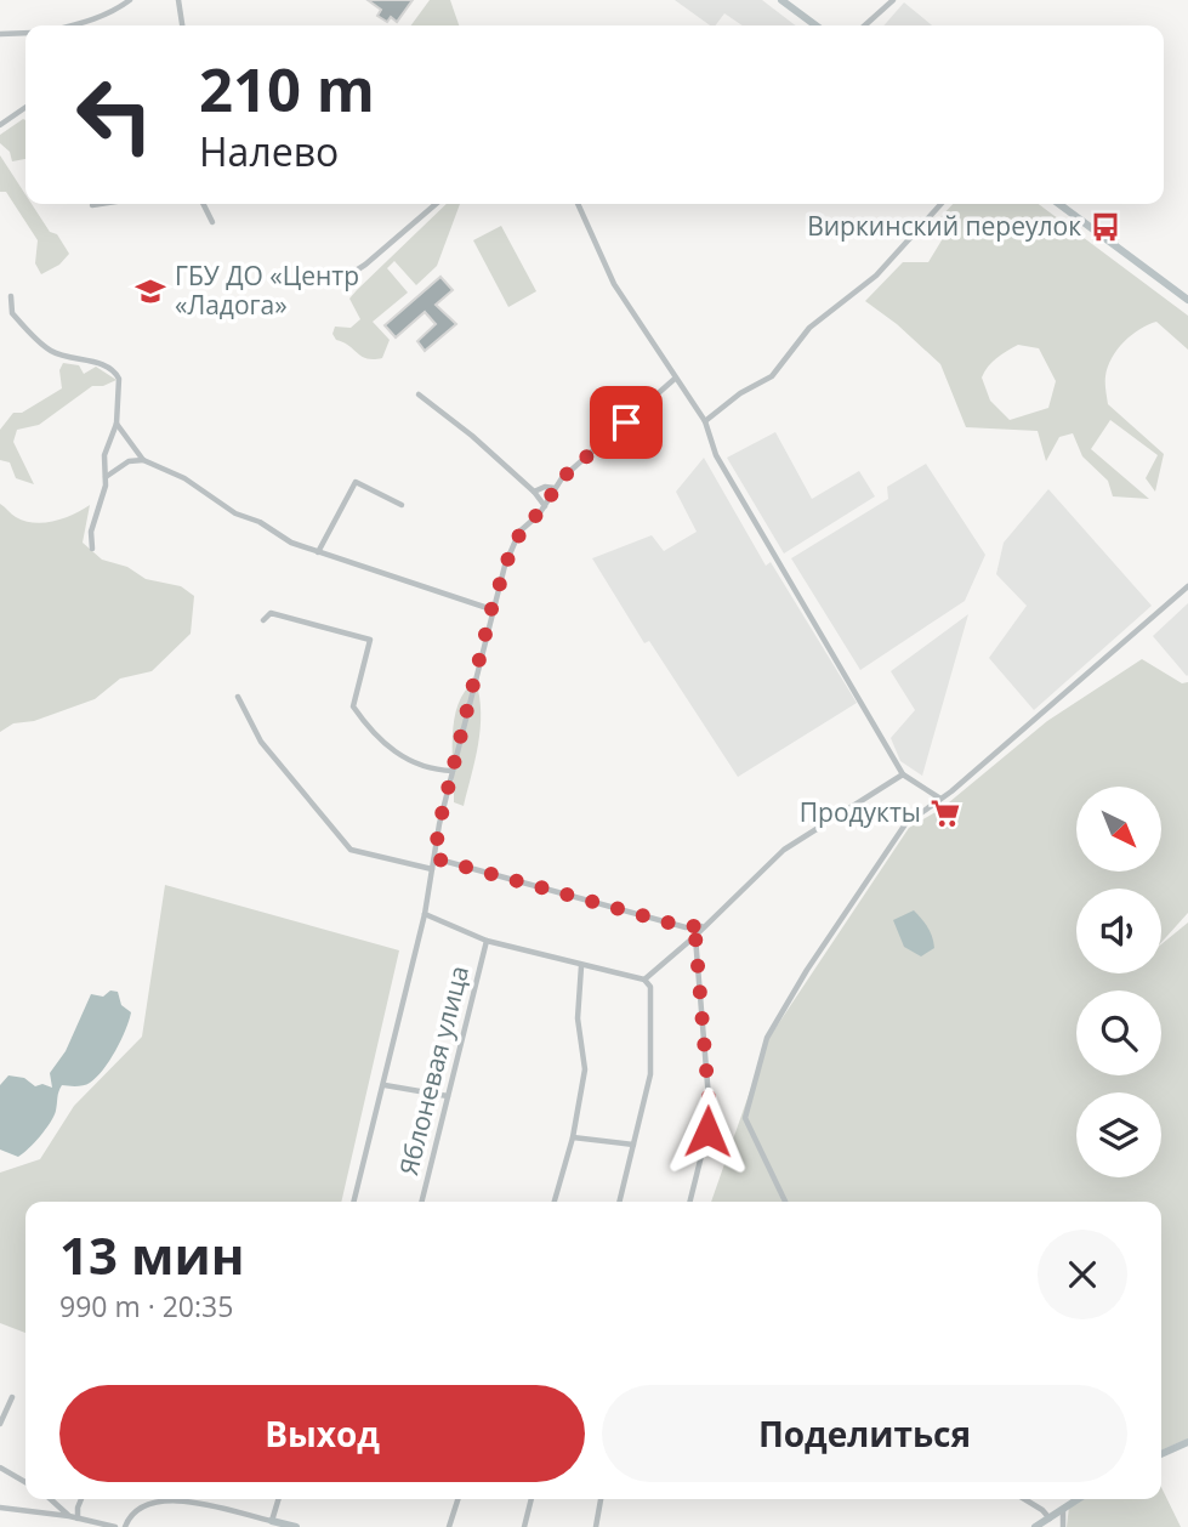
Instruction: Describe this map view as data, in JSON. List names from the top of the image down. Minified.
{"streets":{"street":["Яблоневая улица"]},"places":{"bus stop":["Виркинский переулок"],"school or university":["ГБУ ДО «Центр «Ладога»"],"supermarket":["Продукты"]},"north":"bottom right","page":{"turn":["210 m","Налево"],"heading":["13 мин","990 m · 20:35"],"buttons":["Выход","Поделиться"]}}
